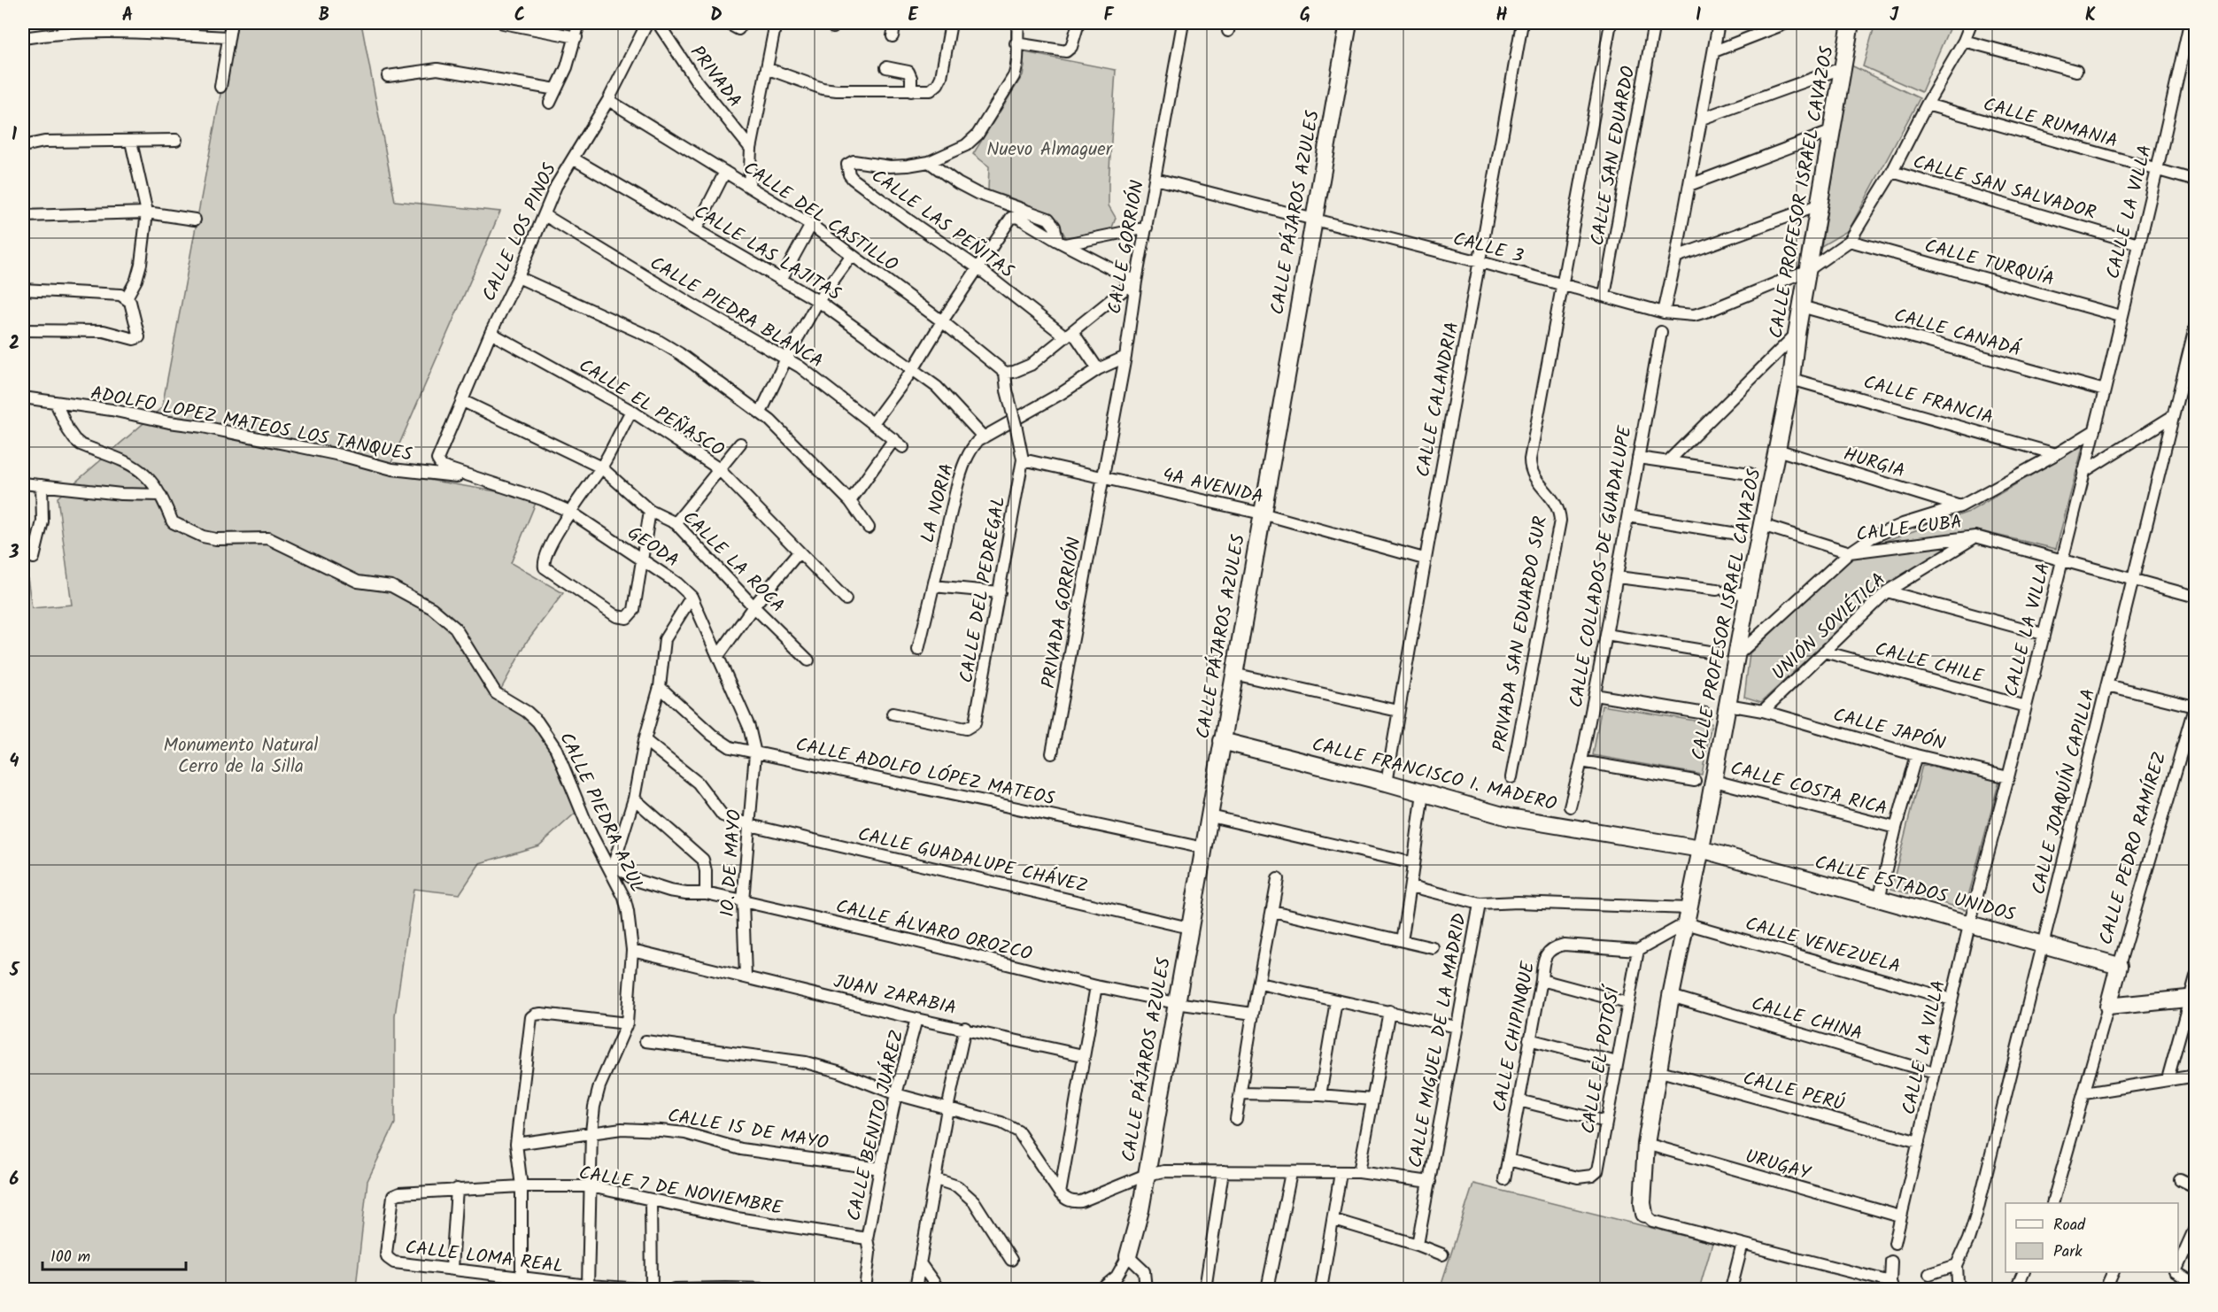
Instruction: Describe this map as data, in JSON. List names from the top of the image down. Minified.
{"streets":{"street":["PRIVADA","CALLE RUMANIA","CALLE SAN EDUARDO","CALLE SAN SALVADOR","CALLE PROFESOR ISRAEL CAVAZOS","CALLE LA VILLA","CALLE PÁJAROS AZULES","CALLE DEL CASTILLO","CALLE LAS PEÑITAS","CALLE LOS PINOS","CALLE GORRIÓN","CALLE 3","CALLE LAS LAJITAS","CALLE TURQUÍA","CALLE PIEDRA BLANCA","CALLE CANADÁ","CALLE CALANDRIA","CALLE FRANCIA","CALLE EL PEÑASCO","ADOLFO LOPEZ MATEOS LOS TANQUES","HURGIA","4A AVENIDA","LA NORIA","CALLE CUBA","GEODA","CALLE LA ROCA","CALLE COLLADOS DE GUADALUPE","CALLE DEL PEDREGAL","PRIVADA GORRIÓN","UNIÓN SOVIÉTICA","PRIVADA SAN EDUARDO SUR","CALLE CHILE","CALLE JAPÓN","CALLE ADOLFO LÓPEZ MATEOS","CALLE FRANCISCO I. MADERO","CALLE COSTA RICA","CALLE JOAQUÍN CAPILLA","CALLE PIEDRA AZUL","CALLE PEDRO RAMÍREZ","CALLE GUADALUPE CHÁVEZ","1O. DE MAYO","CALLE ESTADOS UNIDOS","CALLE ÁLVARO OROZCO","CALLE VENEZUELA","JUAN ZARABIA","CALLE CHINA","CALLE CHIPINQUE","CALLE MIGUEL DE LA MADRID","CALLE EL POTOSÍ","CALLE PERÚ","CALLE BENITO JUÁREZ","CALLE 15 DE MAYO","URUGAY","CALLE 7 DE NOVIEMBRE","CALLE LOMA REAL"]},"crossings":[["CALLE RUMANIA","CALLE LA VILLA"],["CALLE SAN EDUARDO","CALLE 3"],["CALLE SAN SALVADOR","CALLE LA VILLA"],["CALLE PROFESOR ISRAEL CAVAZOS","CALLE 3"],["CALLE PROFESOR ISRAEL CAVAZOS","CALLE CANADÁ"],["CALLE PROFESOR ISRAEL CAVAZOS","CALLE FRANCIA"],["CALLE PROFESOR ISRAEL CAVAZOS","HURGIA"],["CALLE PROFESOR ISRAEL CAVAZOS","CALLE CUBA"],["CALLE PROFESOR ISRAEL CAVAZOS","CALLE JAPÓN"],["CALLE PROFESOR ISRAEL CAVAZOS","CALLE FRANCISCO I. MADERO"],["CALLE PROFESOR ISRAEL CAVAZOS","CALLE COSTA RICA"],["CALLE PROFESOR ISRAEL CAVAZOS","CALLE ESTADOS UNIDOS"],["CALLE PROFESOR ISRAEL CAVAZOS","CALLE VENEZUELA"],["CALLE PROFESOR ISRAEL CAVAZOS","CALLE CHINA"],["CALLE PROFESOR ISRAEL CAVAZOS","CALLE PERÚ"],["CALLE PROFESOR ISRAEL CAVAZOS","URUGAY"],["CALLE LA VILLA","CALLE TURQUÍA"],["CALLE LA VILLA","CALLE CANADÁ"],["CALLE LA VILLA","CALLE CUBA"],["CALLE LA VILLA","CALLE CHILE"],["CALLE LA VILLA","CALLE JAPÓN"],["CALLE LA VILLA","CALLE ESTADOS UNIDOS"],["CALLE LA VILLA","CALLE VENEZUELA"],["CALLE LA VILLA","CALLE CHINA"],["CALLE LA VILLA","CALLE PERÚ"],["CALLE LA VILLA","URUGAY"],["CALLE PÁJAROS AZULES","CALLE 3"],["CALLE PÁJAROS AZULES","4A AVENIDA"],["CALLE PÁJAROS AZULES","CALLE ADOLFO LÓPEZ MATEOS"],["CALLE PÁJAROS AZULES","CALLE FRANCISCO I. MADERO"],["CALLE PÁJAROS AZULES","CALLE GUADALUPE CHÁVEZ"],["CALLE PÁJAROS AZULES","CALLE ÁLVARO OROZCO"],["CALLE DEL CASTILLO","CALLE LOS PINOS"],["CALLE LAS PEÑITAS","LA NORIA"],["CALLE LOS PINOS","CALLE LAS LAJITAS"],["CALLE LOS PINOS","CALLE PIEDRA BLANCA"],["CALLE LOS PINOS","CALLE EL PEÑASCO"],["CALLE LOS PINOS","GEODA"],["CALLE LOS PINOS","CALLE LA ROCA"],["CALLE GORRIÓN","CALLE 3"],["CALLE GORRIÓN","4A AVENIDA"],["CALLE GORRIÓN","PRIVADA GORRIÓN"],["CALLE 3","CALLE TURQUÍA"],["CALLE 3","CALLE CALANDRIA"],["CALLE 3","PRIVADA SAN EDUARDO SUR"],["CALLE LAS LAJITAS","LA NORIA"],["CALLE CALANDRIA","4A AVENIDA"],["CALLE CALANDRIA","CALLE FRANCISCO I. MADERO"],["ADOLFO LOPEZ MATEOS LOS TANQUES","GEODA"],["4A AVENIDA","CALLE DEL PEDREGAL"],["4A AVENIDA","PRIVADA GORRIÓN"],["CALLE CUBA","UNIÓN SOVIÉTICA"],["CALLE CUBA","CALLE JOAQUÍN CAPILLA"],["GEODA","CALLE ADOLFO LÓPEZ MATEOS"],["GEODA","1O. DE MAYO"],["UNIÓN SOVIÉTICA","CALLE CHILE"],["UNIÓN SOVIÉTICA","CALLE JAPÓN"],["CALLE ADOLFO LÓPEZ MATEOS","1O. DE MAYO"],["CALLE FRANCISCO I. MADERO","CALLE ESTADOS UNIDOS"],["CALLE JOAQUÍN CAPILLA","CALLE ESTADOS UNIDOS"],["CALLE PIEDRA AZUL","CALLE ÁLVARO OROZCO"],["CALLE PIEDRA AZUL","JUAN ZARABIA"],["CALLE PIEDRA AZUL","CALLE 15 DE MAYO"],["CALLE PIEDRA AZUL","CALLE 7 DE NOVIEMBRE"],["CALLE PIEDRA AZUL","CALLE LOMA REAL"],["CALLE PEDRO RAMÍREZ","CALLE ESTADOS UNIDOS"],["CALLE GUADALUPE CHÁVEZ","1O. DE MAYO"],["1O. DE MAYO","CALLE ÁLVARO OROZCO"],["1O. DE MAYO","JUAN ZARABIA"],["JUAN ZARABIA","CALLE BENITO JUÁREZ"],["CALLE CHIPINQUE","CALLE EL POTOSÍ"],["CALLE BENITO JUÁREZ","CALLE 15 DE MAYO"],["CALLE BENITO JUÁREZ","CALLE 7 DE NOVIEMBRE"],["CALLE 7 DE NOVIEMBRE","CALLE LOMA REAL"]],"parks":["Nuevo Almaguer","Monumento Natural Cerro de la Silla"],"legend":["Road","Park"],"scale_bar":"100 m","grid":{"columns":["A","B","C","D","E","F","G","H","I","J","K"],"rows":["1","2","3","4","5","6"]}}
